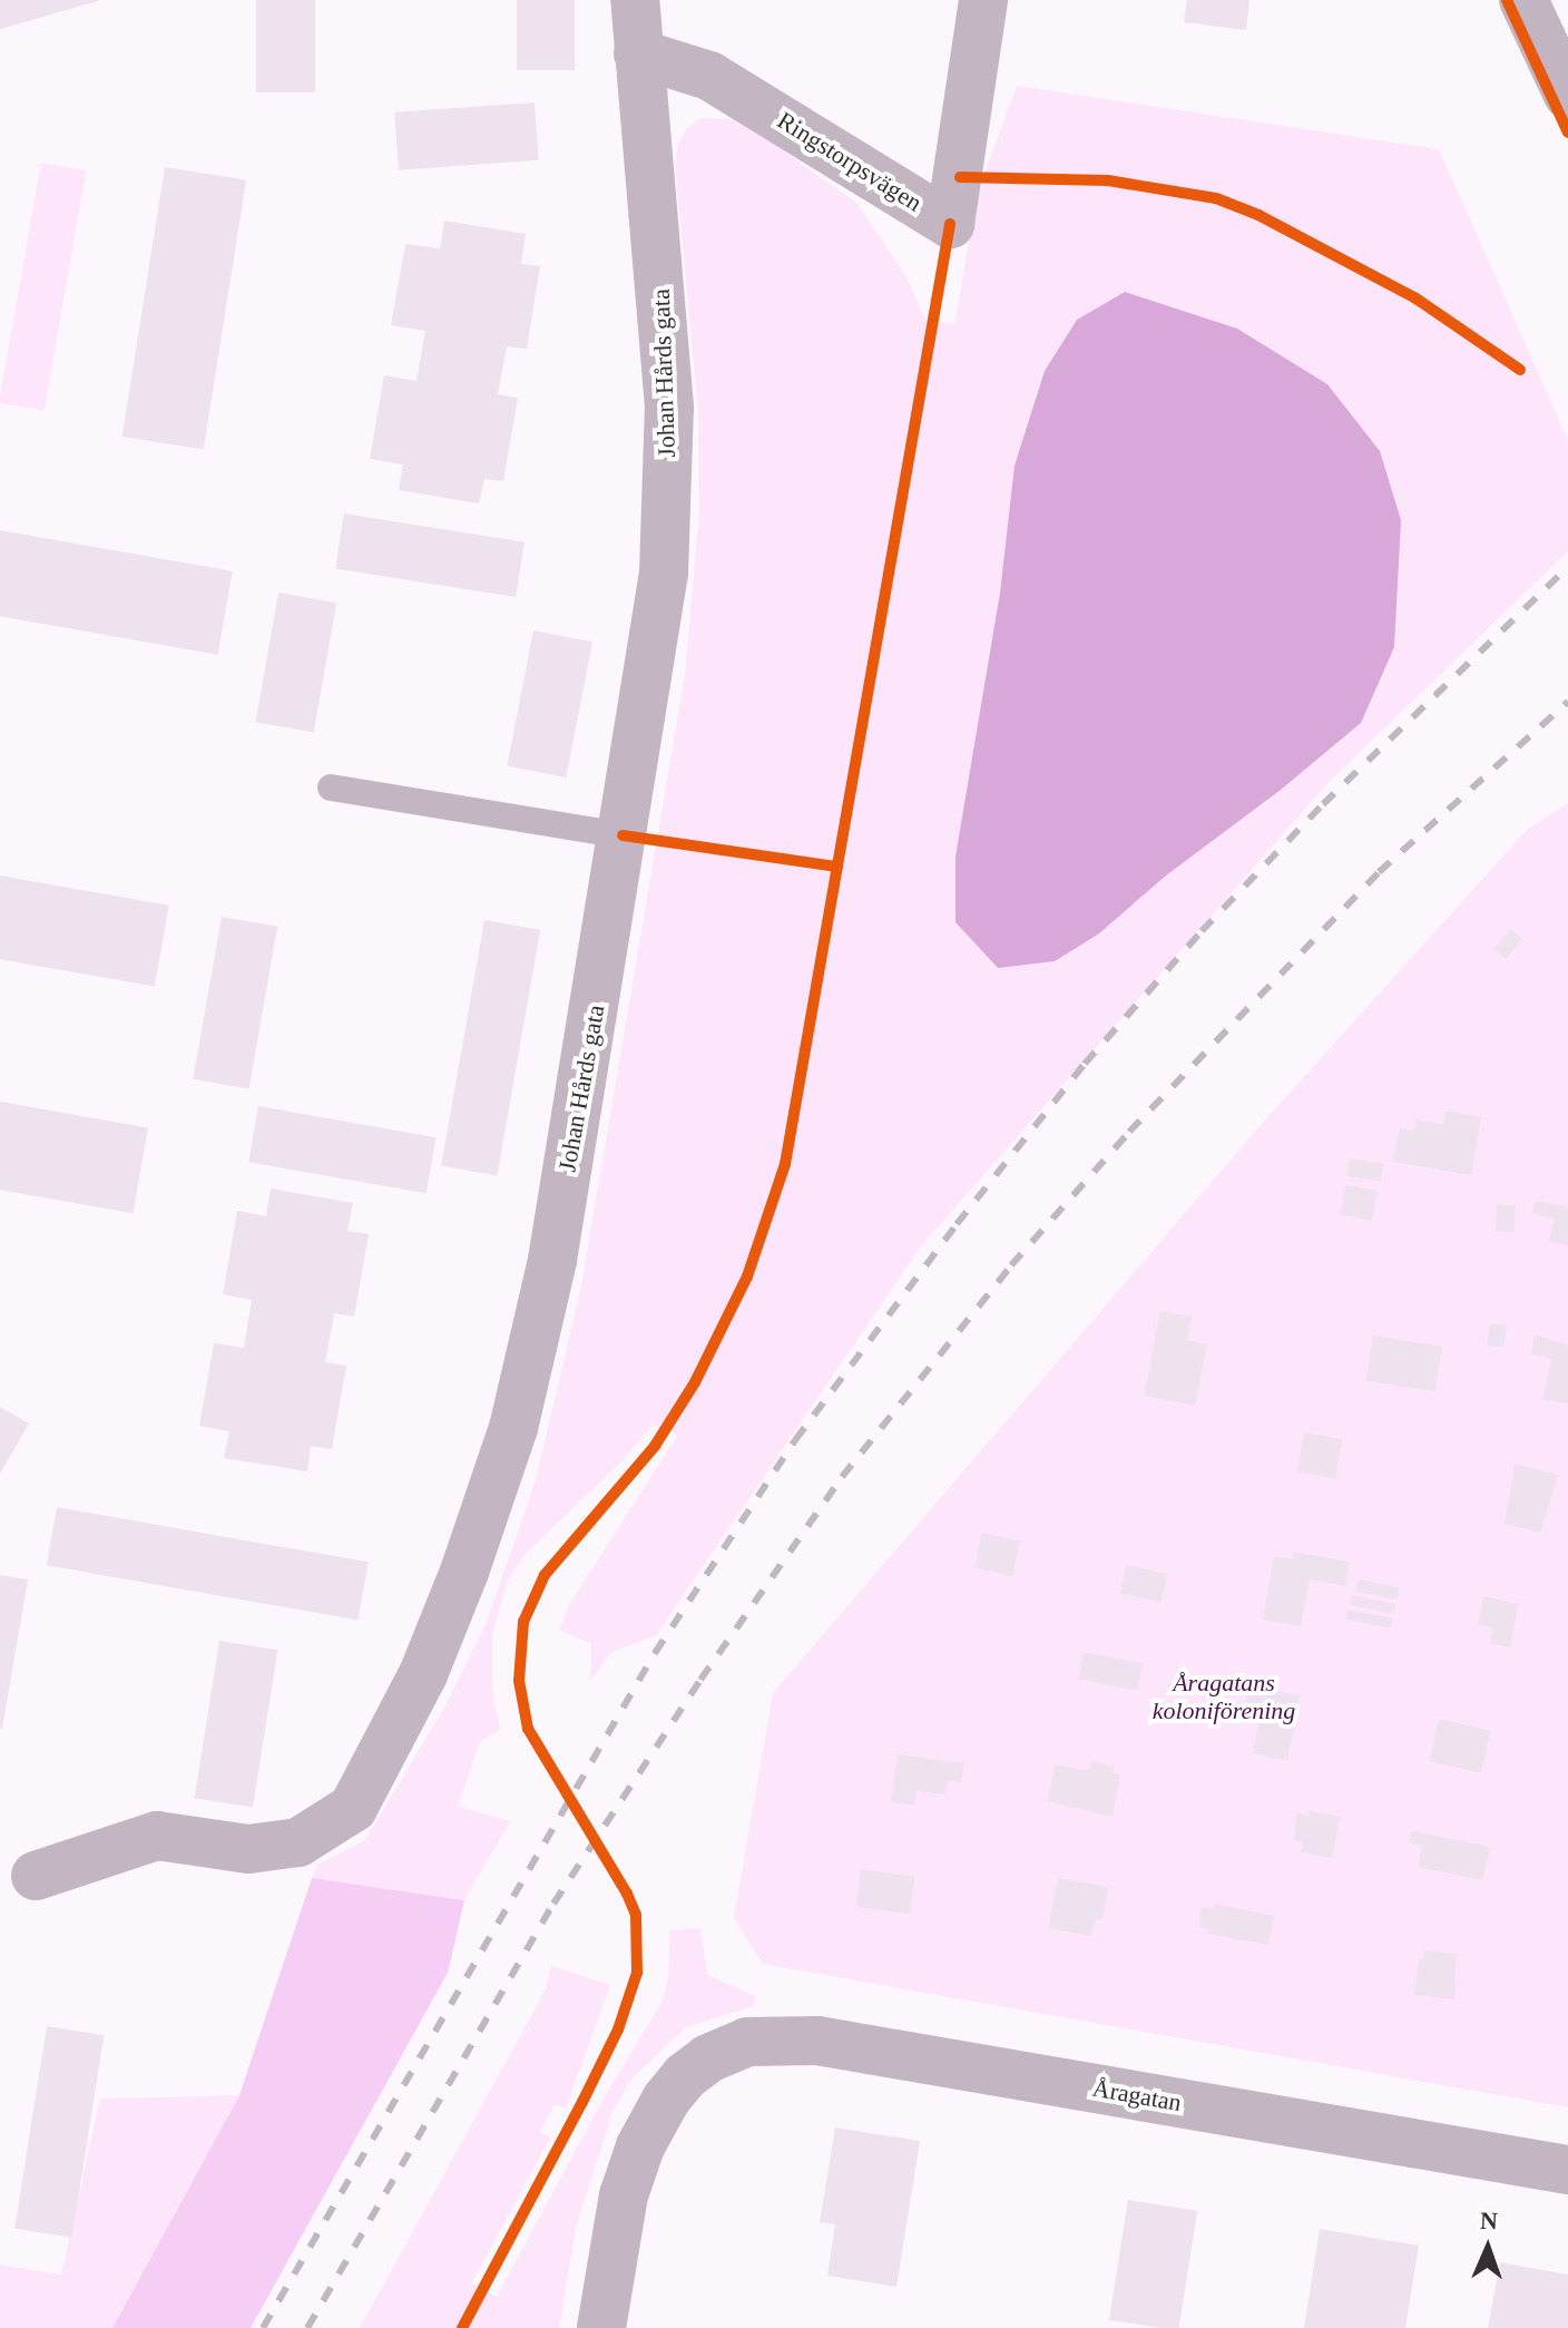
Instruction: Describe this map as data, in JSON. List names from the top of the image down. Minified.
{"streets":{"street":["Ringstorpsvägen","Johan Hårds gata","Åragatan"]},"crossings":[["Ringstorpsvägen","Johan Hårds gata"]],"parks":["Åragatans koloniförening"],"north":"top"}
